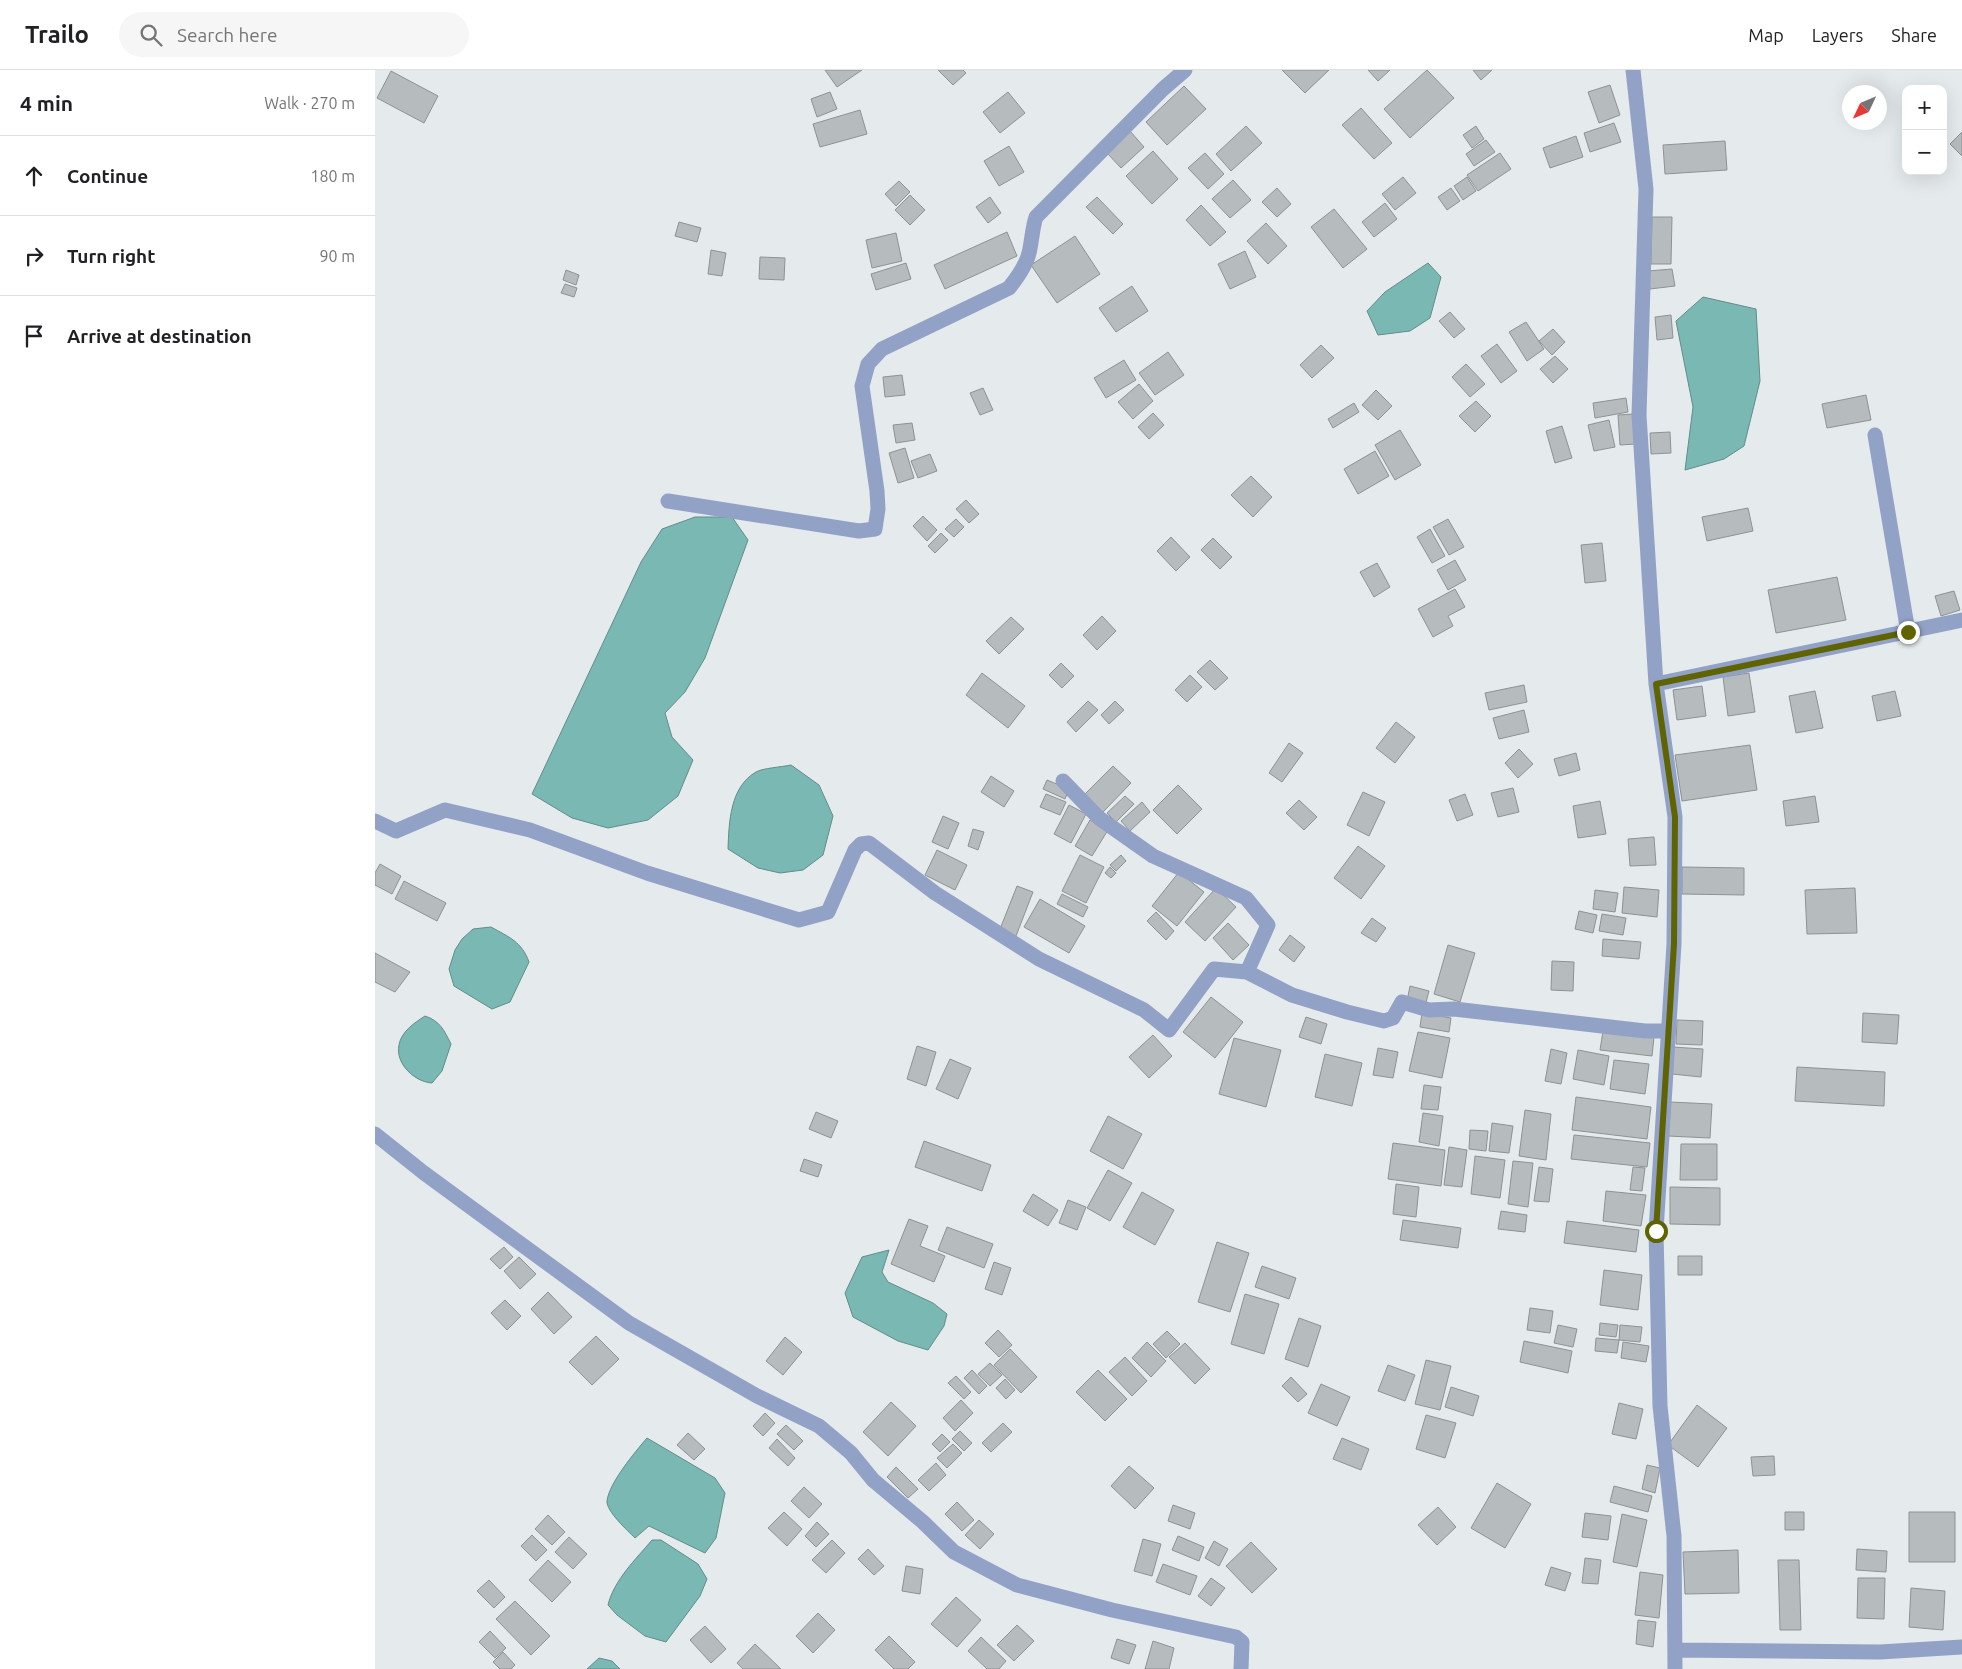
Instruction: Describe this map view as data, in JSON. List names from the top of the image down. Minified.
{"north":"bottom left","page":{"header":"Trailo","search":"Search here","nav":["Map","Layers","Share"],"heading":["4 min","Walk · 270 m"],"map_buttons":["+","−"],"list":[["Continue","180 m"],["Turn right","90 m"],"Arrive at destination"]}}
